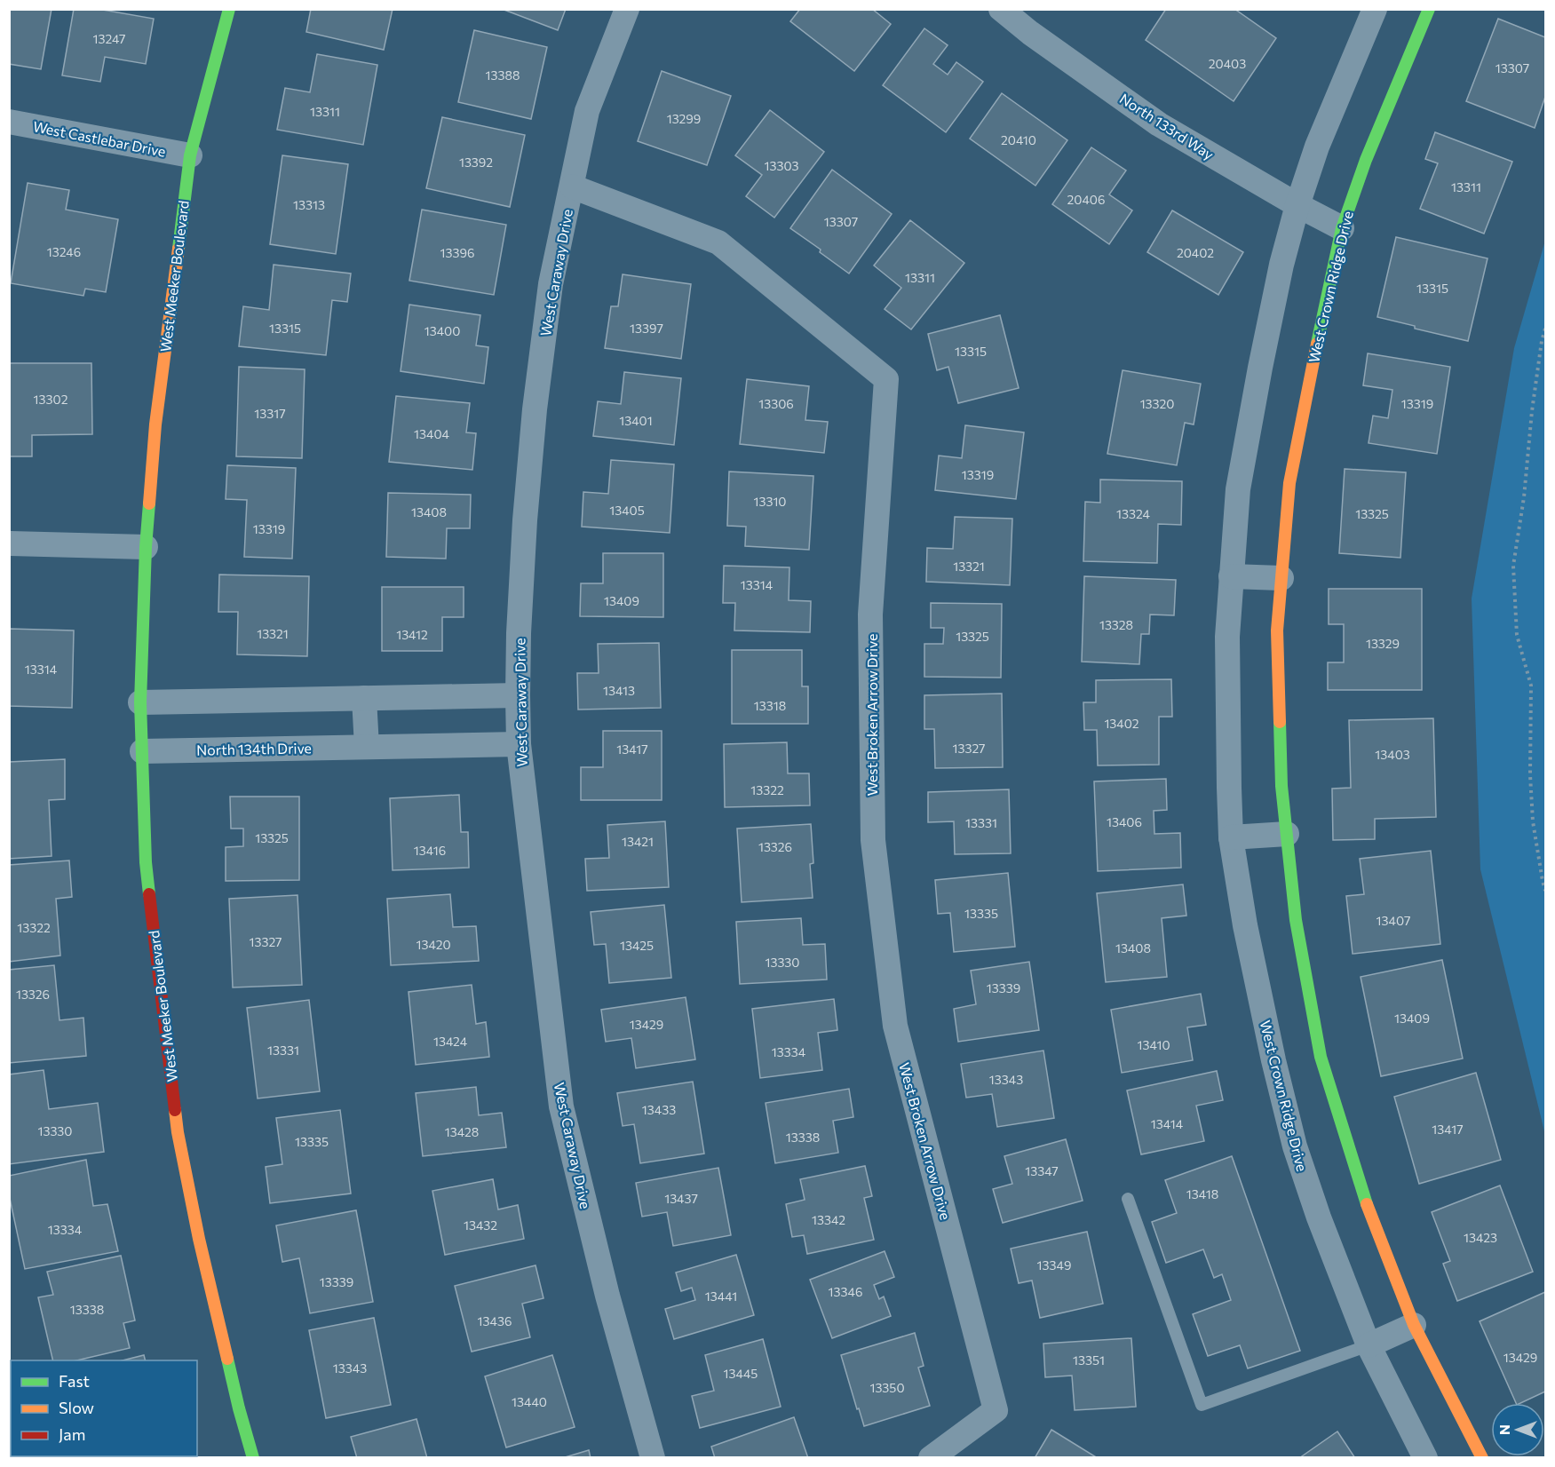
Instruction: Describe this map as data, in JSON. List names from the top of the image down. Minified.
{"streets":{"street":["North 133rd Way","West Castlebar Drive","West Caraway Drive","West Meeker Boulevard","West Crown Ridge Drive","West Broken Arrow Drive","North 134th Drive"]},"crossings":[["North 133rd Way","West Crown Ridge Drive"],["West Castlebar Drive","West Meeker Boulevard"],["West Caraway Drive","West Broken Arrow Drive"],["West Caraway Drive","North 134th Drive"],["West Meeker Boulevard","North 134th Drive"]],"house_numbers":["13247","20403","13307","13388","13311","13299","20410","13392","13303","13311","20406","13313","13307","13246","13396","20402","13311","13315","13315","13397","13400","13315","13302","13306","13320","13319","13317","13401","13404","13319","13310","13405","13408","13324","13325","13319","13321","13314","13409","13328","13321","13412","13325","13329","13314","13413","13318","13402","13327","13417","13403","13322","13406","13331","13325","13421","13326","13416","13335","13407","13322","13327","13420","13425","13408","13330","13339","13326","13409","13429","13424","13410","13331","13334","13343","13433","13414","13417","13330","13428","13338","13335","13347","13418","13437","13342","13432","13334","13423","13349","13339","13346","13441","13338","13436","13429","13351","13343","13445","13350","13440"],"legend":["Fast","Slow","Jam"],"north":"left"}
